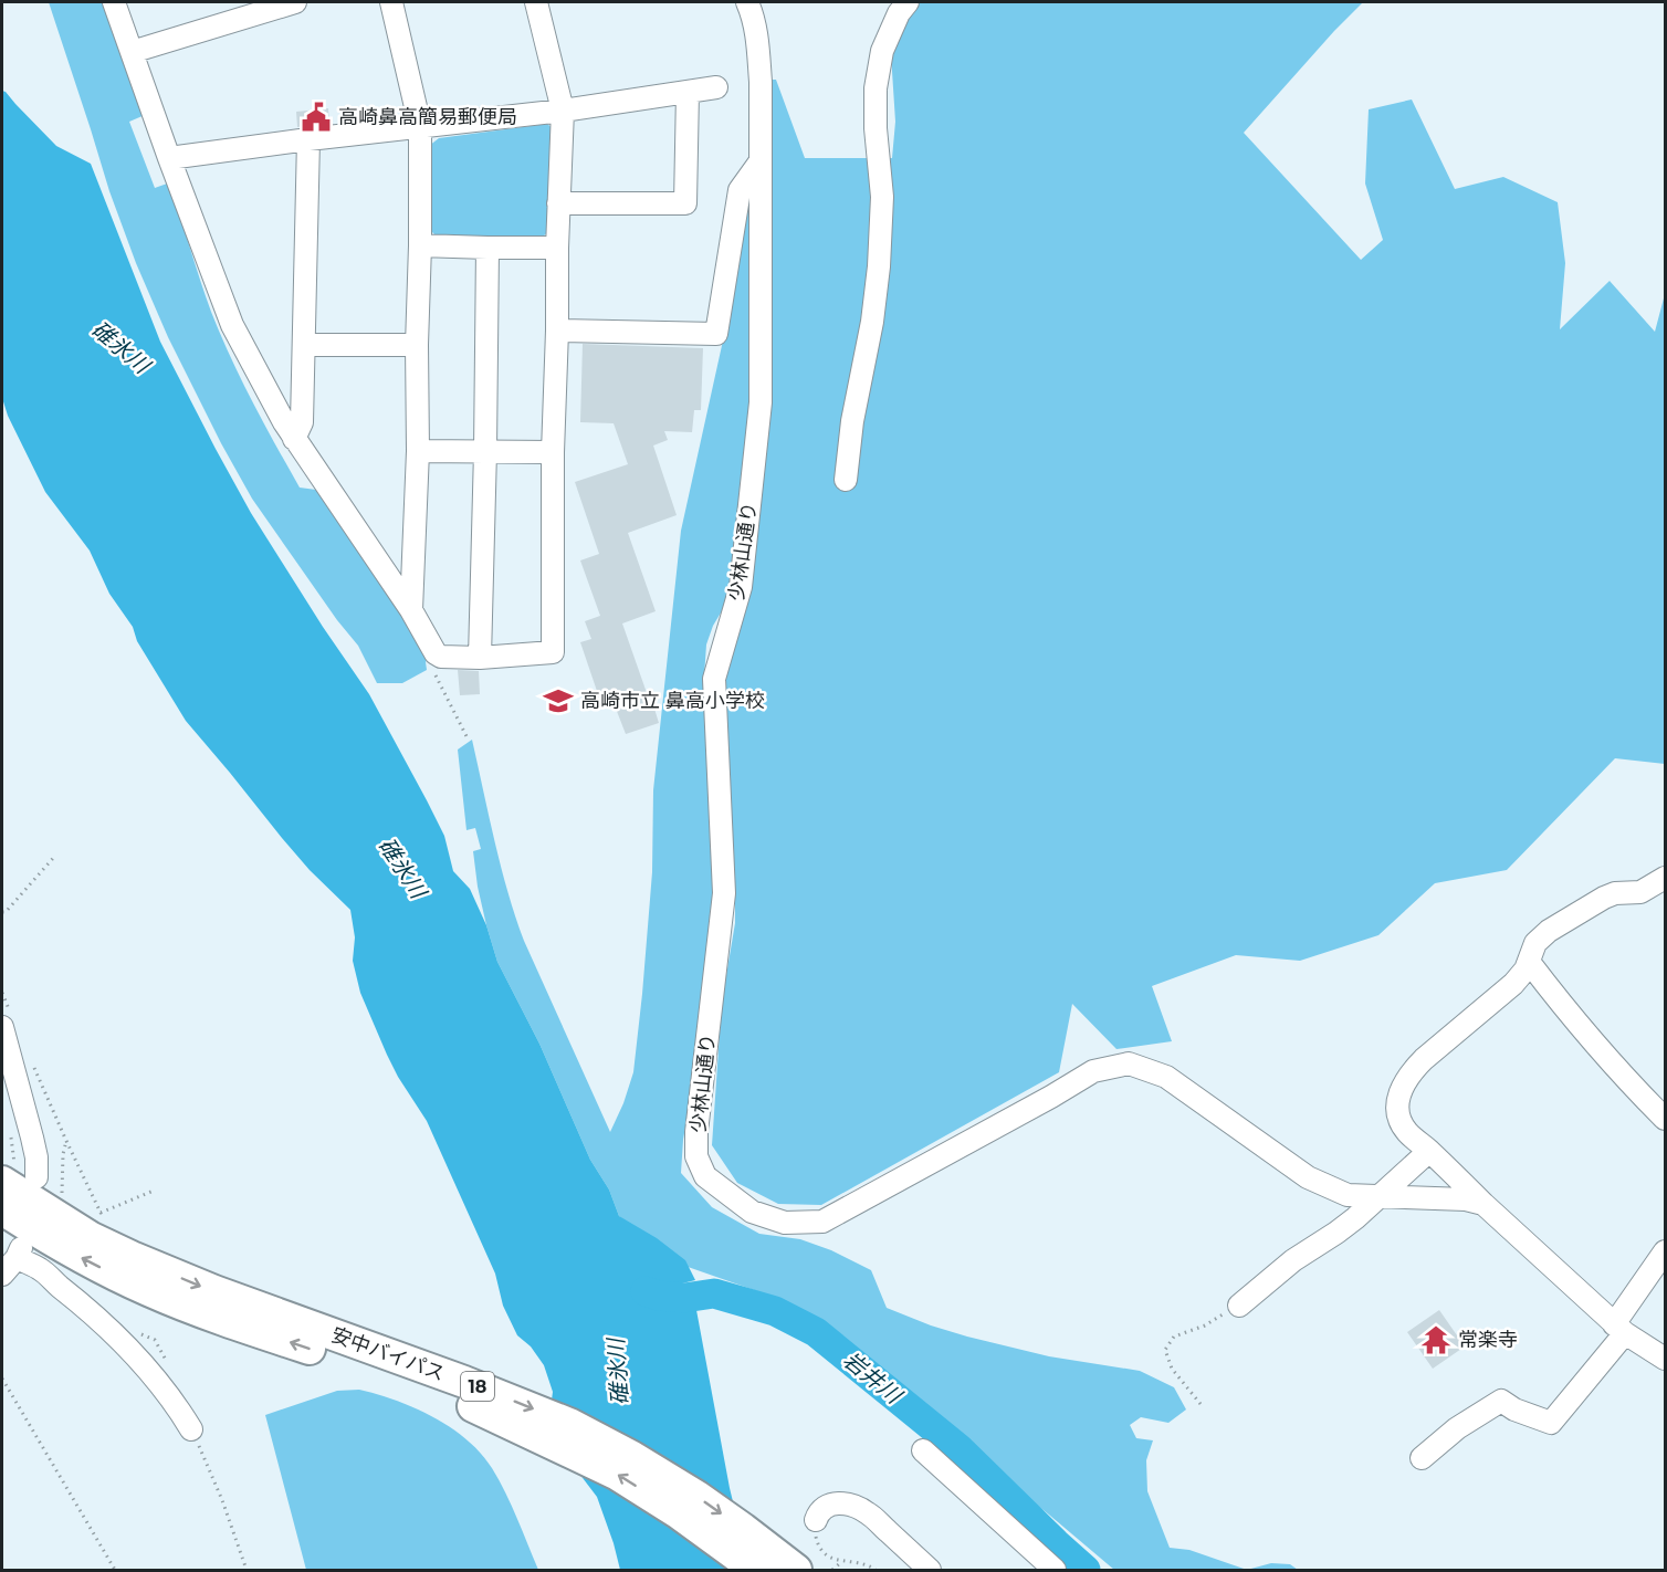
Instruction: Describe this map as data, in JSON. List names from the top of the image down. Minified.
{"streets":{"highway":["安中バイパス","18"],"street":["少林山通り"]},"water":["碓氷川","岩井川"],"places":{"public building":["高崎鼻高簡易郵便局"],"school or university":["高崎市立 鼻高小学校"],"temple":["常楽寺"]}}
